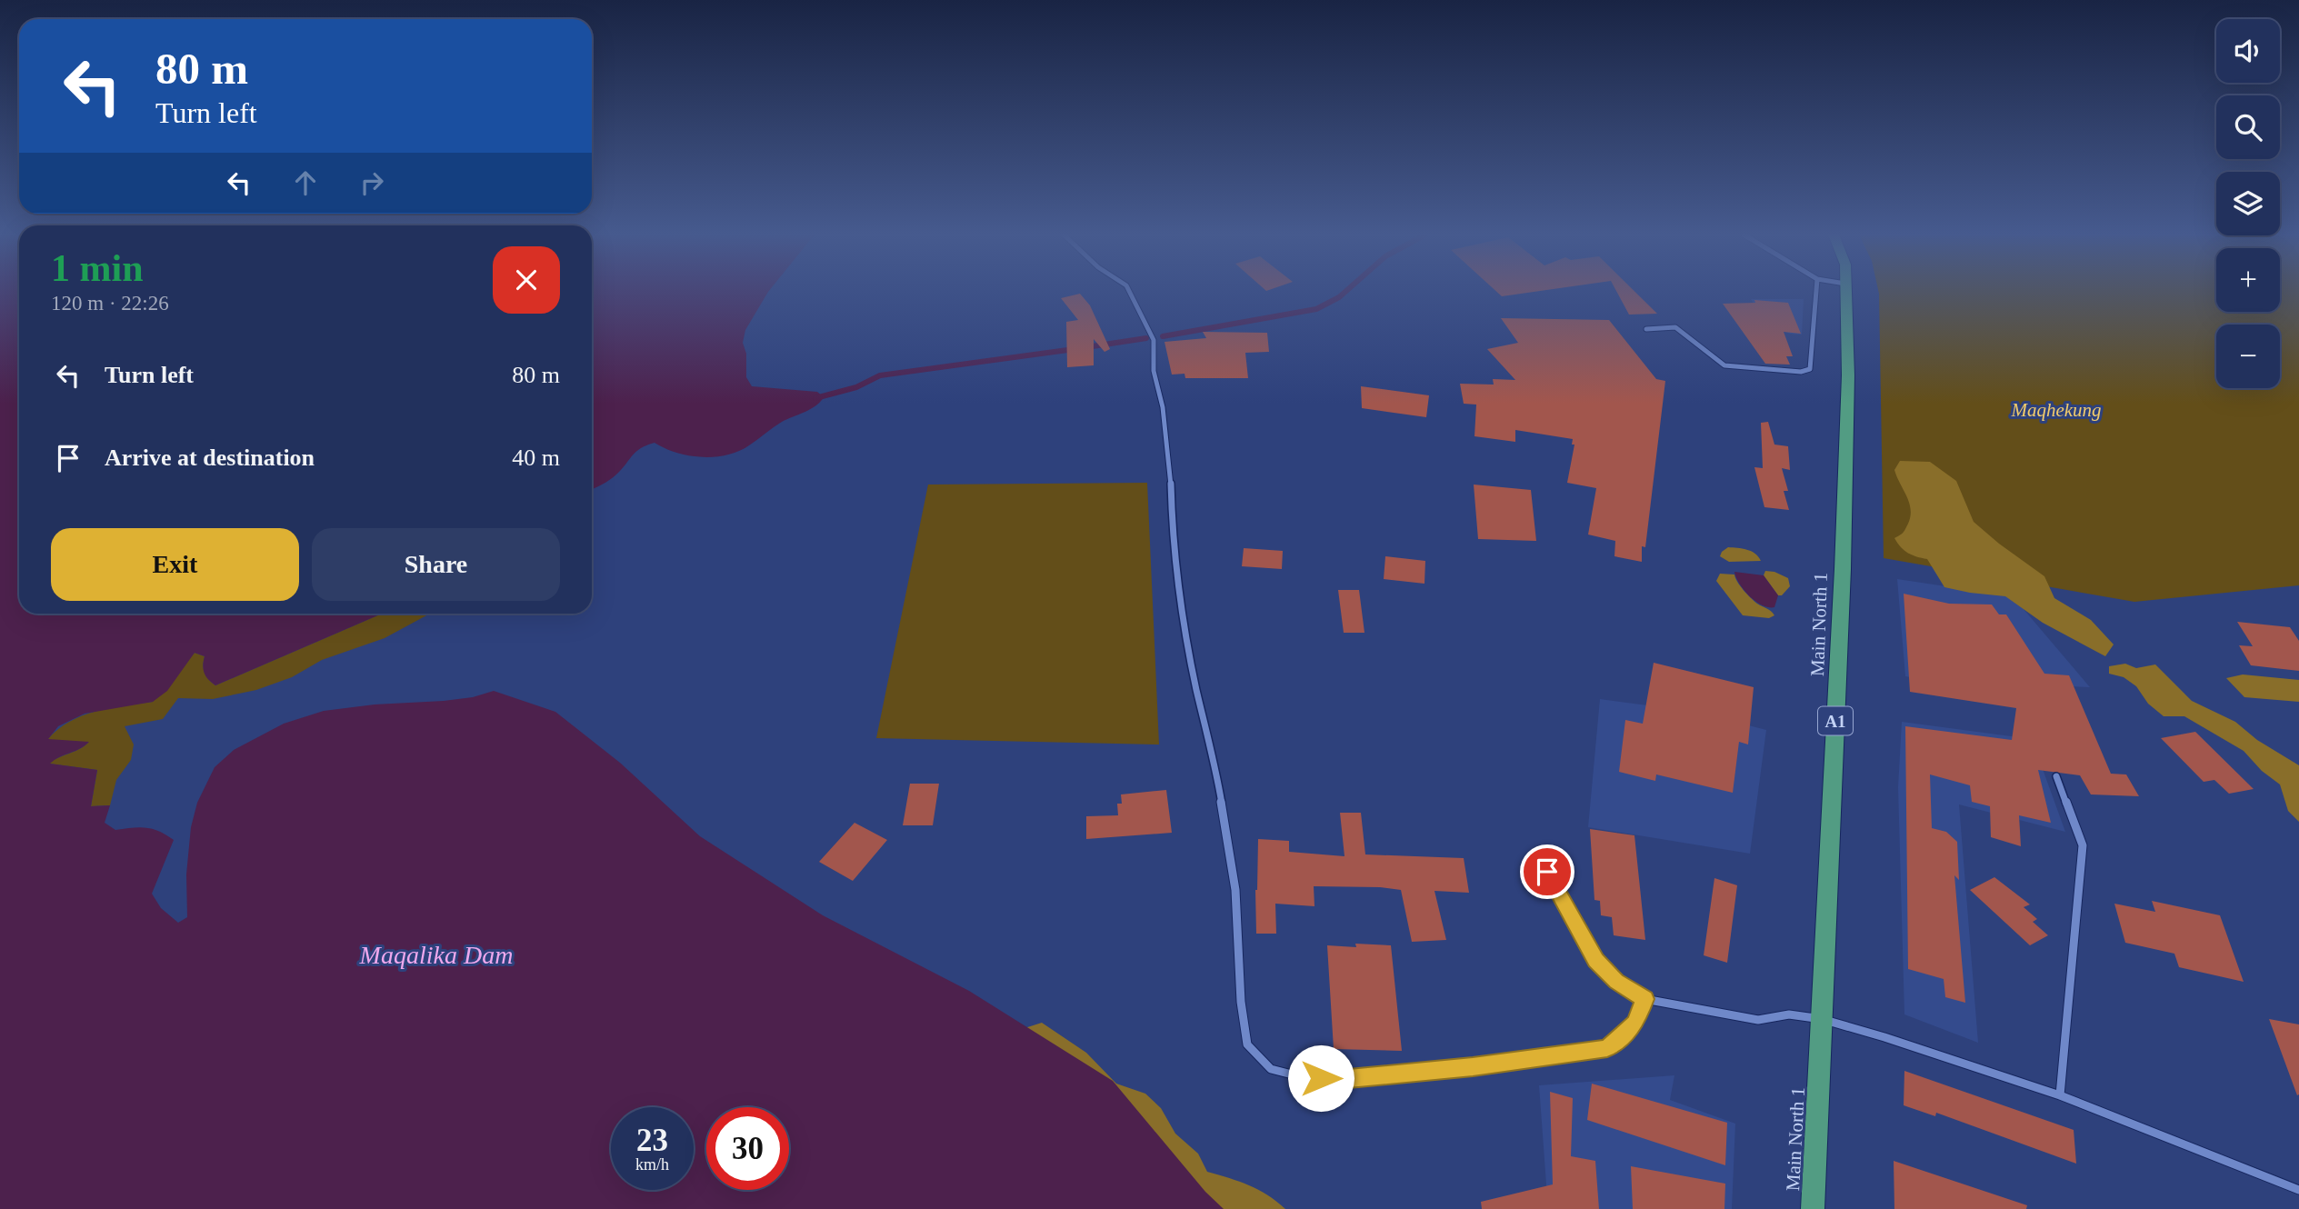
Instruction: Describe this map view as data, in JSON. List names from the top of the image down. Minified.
{"streets":{"main road":["Main North 1","A1"]},"water":["Maqalika Dam"],"parks":["Maqhekung"],"page":{"map_buttons":["+","−"],"turn":["80 m","Turn left"],"heading":["1 min","120 m · 22:26"],"list":[{"name":"Turn left","value":"80 m"},{"name":"Arrive at destination","value":"40 m"}],"buttons":["Exit","Share"],"speed":"23 km/h","limit":"30"}}
